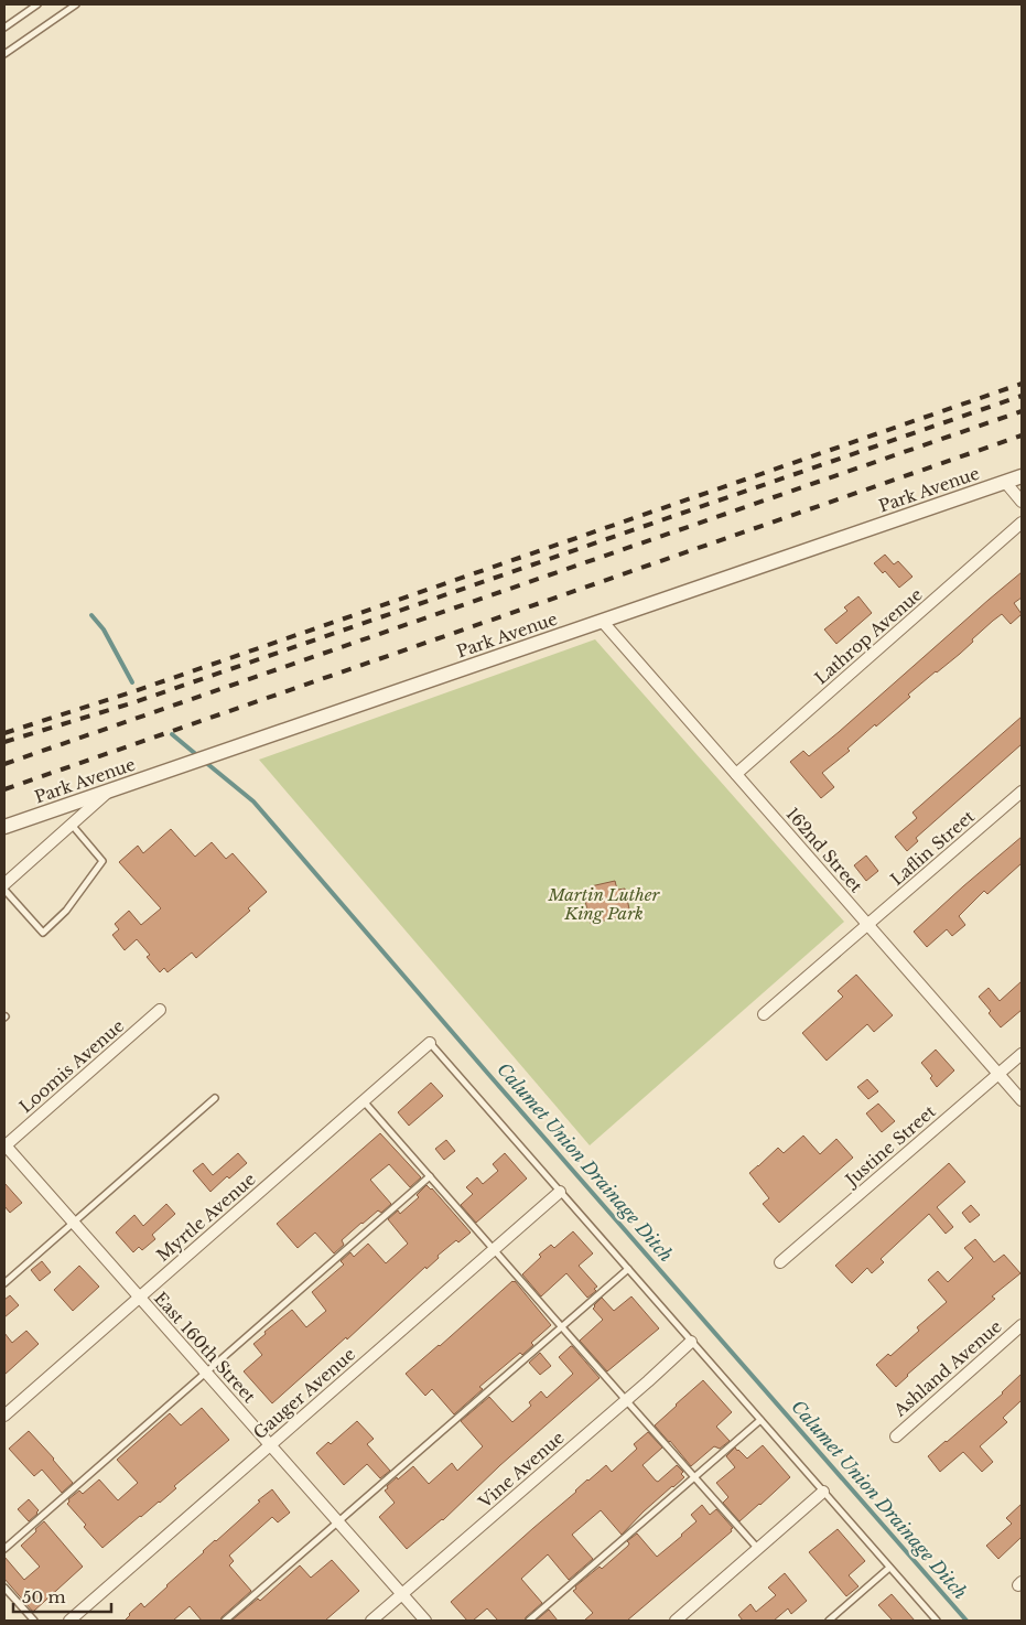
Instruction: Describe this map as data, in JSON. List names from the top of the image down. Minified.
{"streets":{"street":["Park Avenue","Lathrop Avenue","Laflin Street","162nd Street","Loomis Avenue","Justine Street","Myrtle Avenue","East 160th Street","Ashland Avenue","Gauger Avenue","Vine Avenue"]},"crossings":[["Park Avenue","162nd Street"],["Lathrop Avenue","162nd Street"],["Laflin Street","162nd Street"],["162nd Street","Justine Street"],["Loomis Avenue","East 160th Street"],["Myrtle Avenue","East 160th Street"],["East 160th Street","Gauger Avenue"],["East 160th Street","Vine Avenue"]],"water":["Calumet Union Drainage Ditch"],"parks":["Martin Luther King Park"],"scale_bar":"50 m"}
